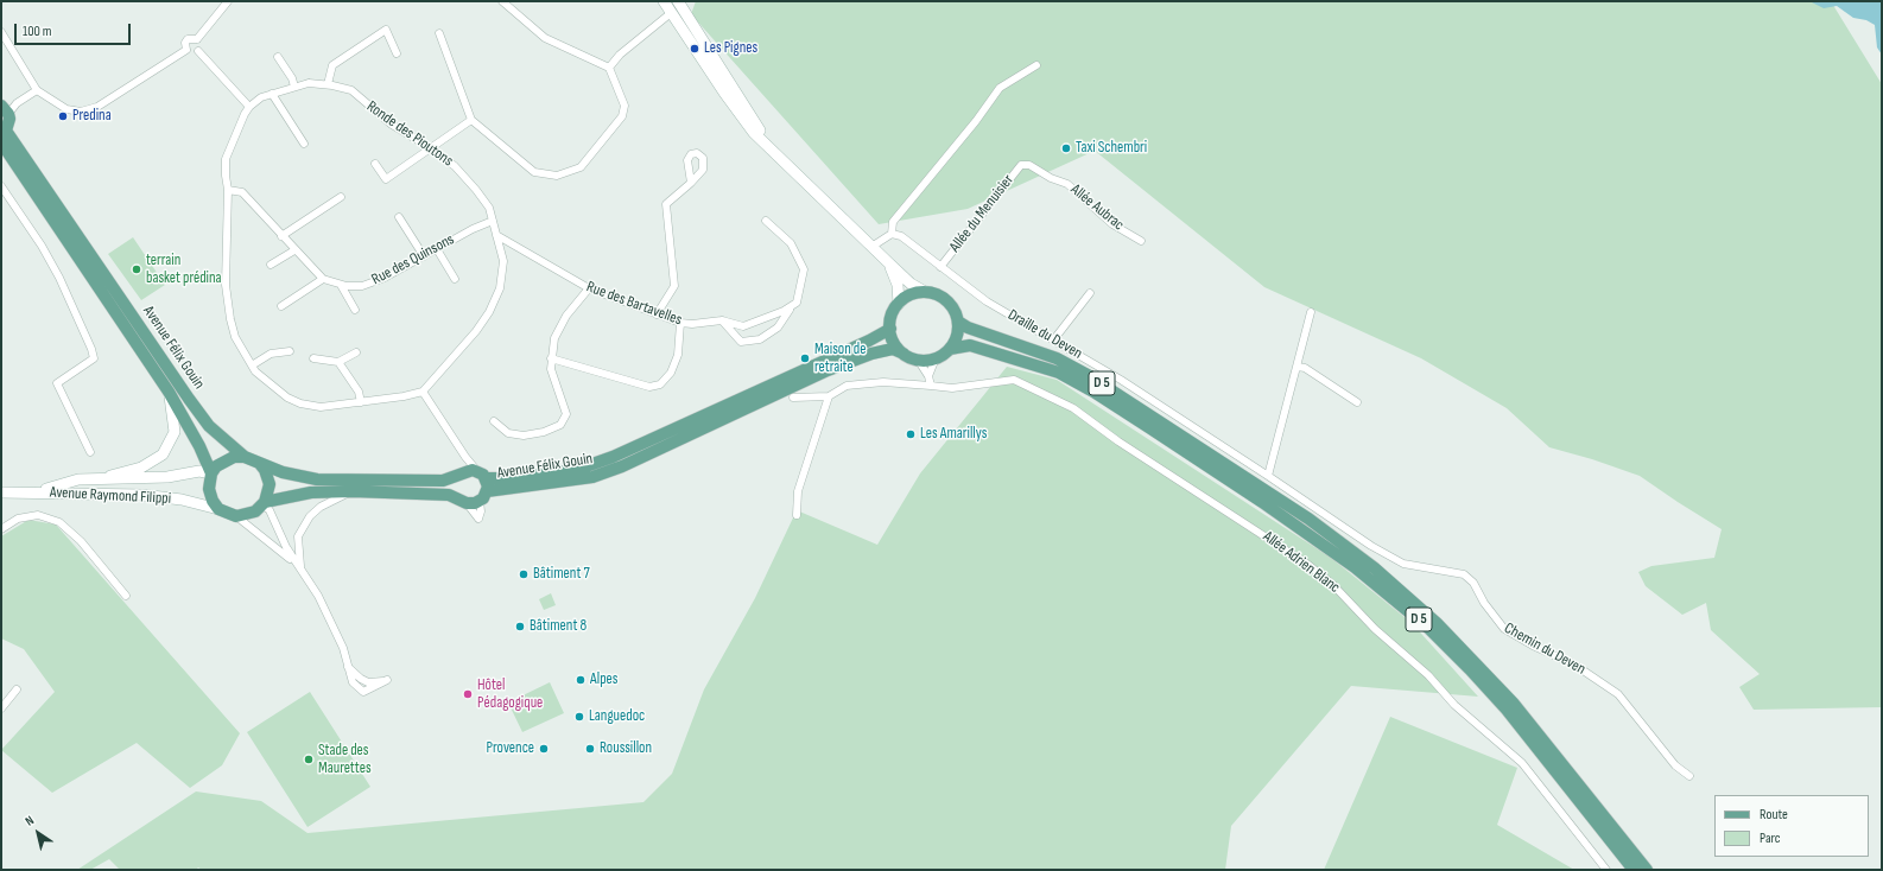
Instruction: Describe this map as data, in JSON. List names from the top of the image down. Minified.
{"streets":{"main road":["Avenue Félix Gouin","D 5","Avenue Raymond Filippi"],"street":["Ronde des Pioutons","Allée Aubrac","Allée du Menuisier","Rue des Quinsons","Rue des Bartavelles","Draille du Deven","Allée Adrien Blanc","Chemin du Deven"]},"crossings":[["Ronde des Pioutons","Rue des Quinsons"],["Ronde des Pioutons","Rue des Bartavelles"],["Allée Aubrac","Allée du Menuisier"],["Allée du Menuisier","Draille du Deven"],["Draille du Deven","Chemin du Deven"],["Avenue Félix Gouin","D 5"],["Avenue Félix Gouin","Avenue Raymond Filippi"]],"places":["Les Pignes","Predina","Taxi Schembri","terrain basket prédina","Maison de retraite","Les Amarillys","Bâtiment 7","Bâtiment 8","Alpes","Hôtel Pédagogique","Languedoc","Provence","Roussillon","Stade des Maurettes"],"legend":["Route","Parc"],"scale_bar":"100 m","north":"top left"}
